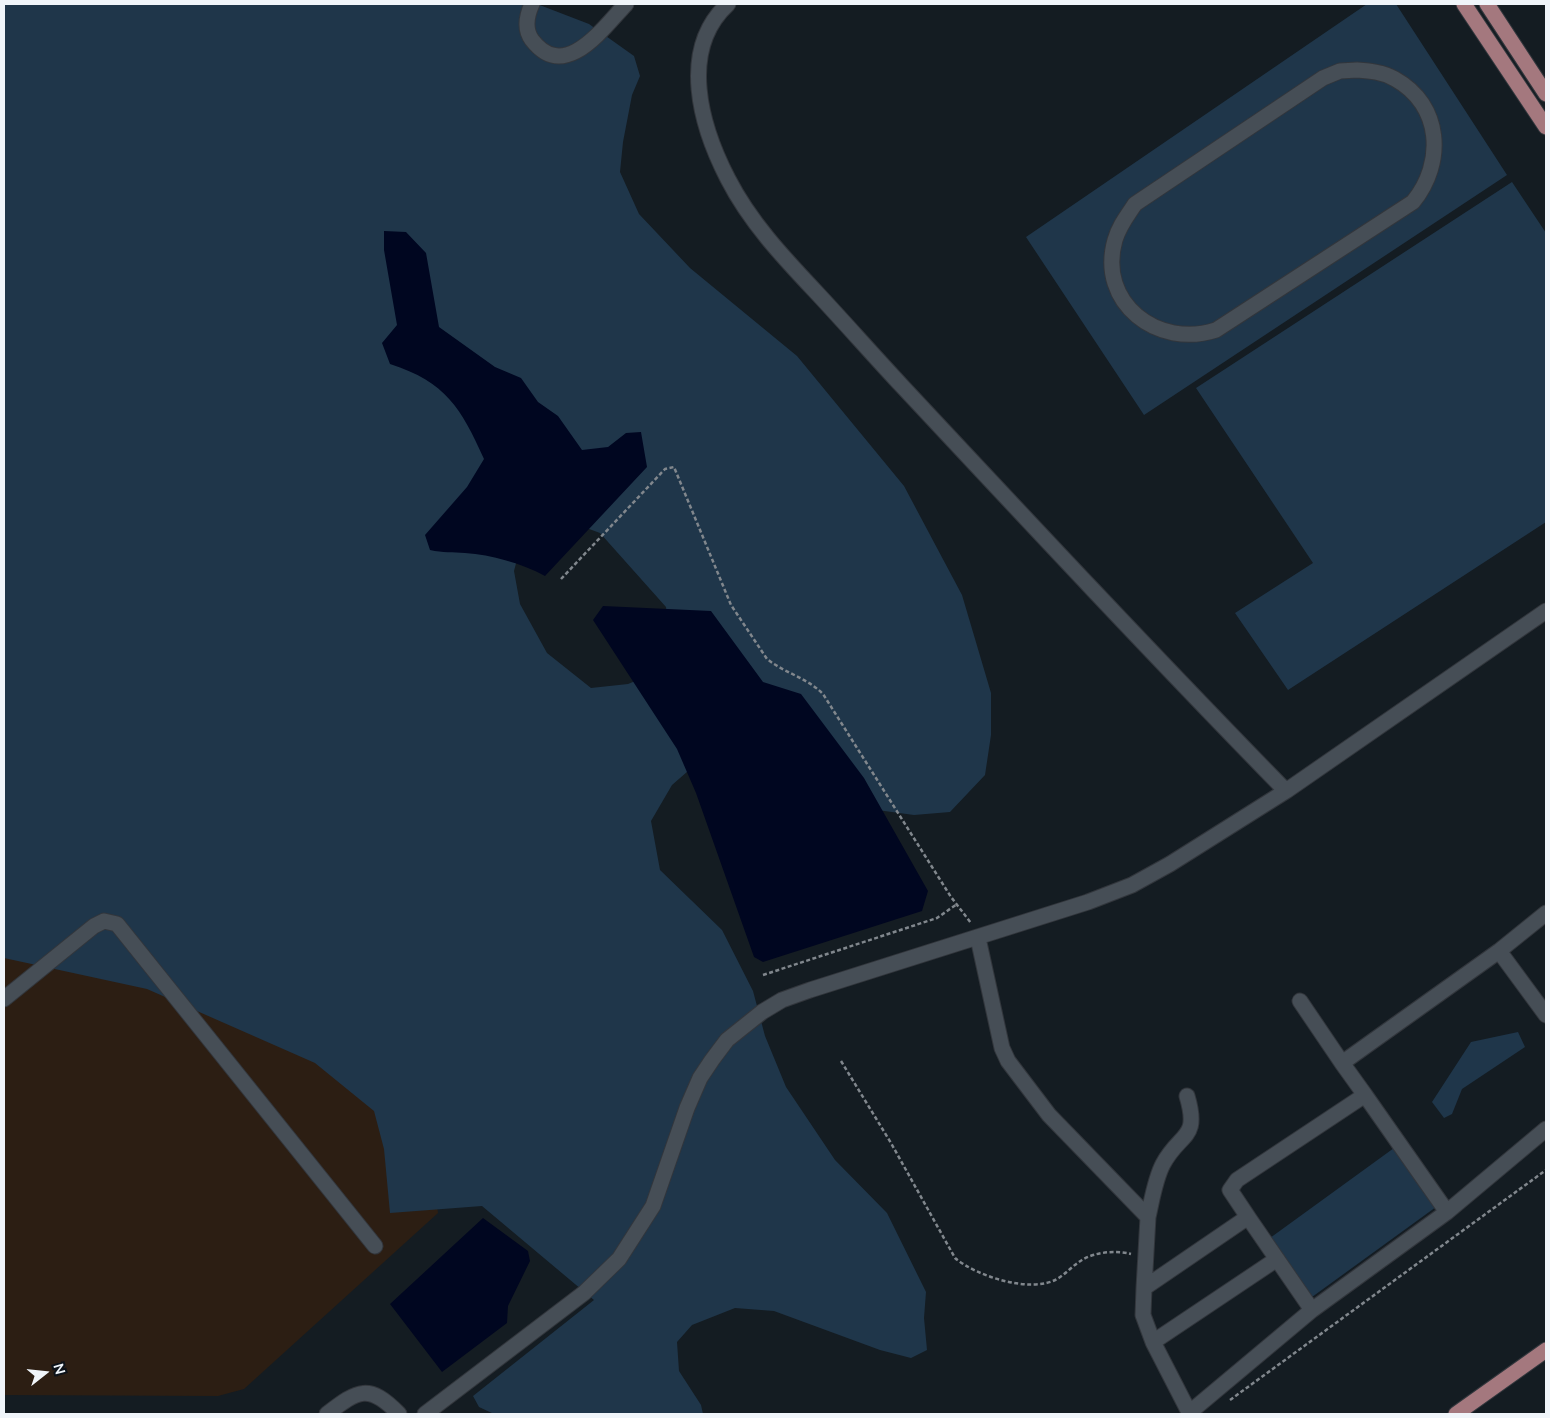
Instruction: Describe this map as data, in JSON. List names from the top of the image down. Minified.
{"north":"right"}
